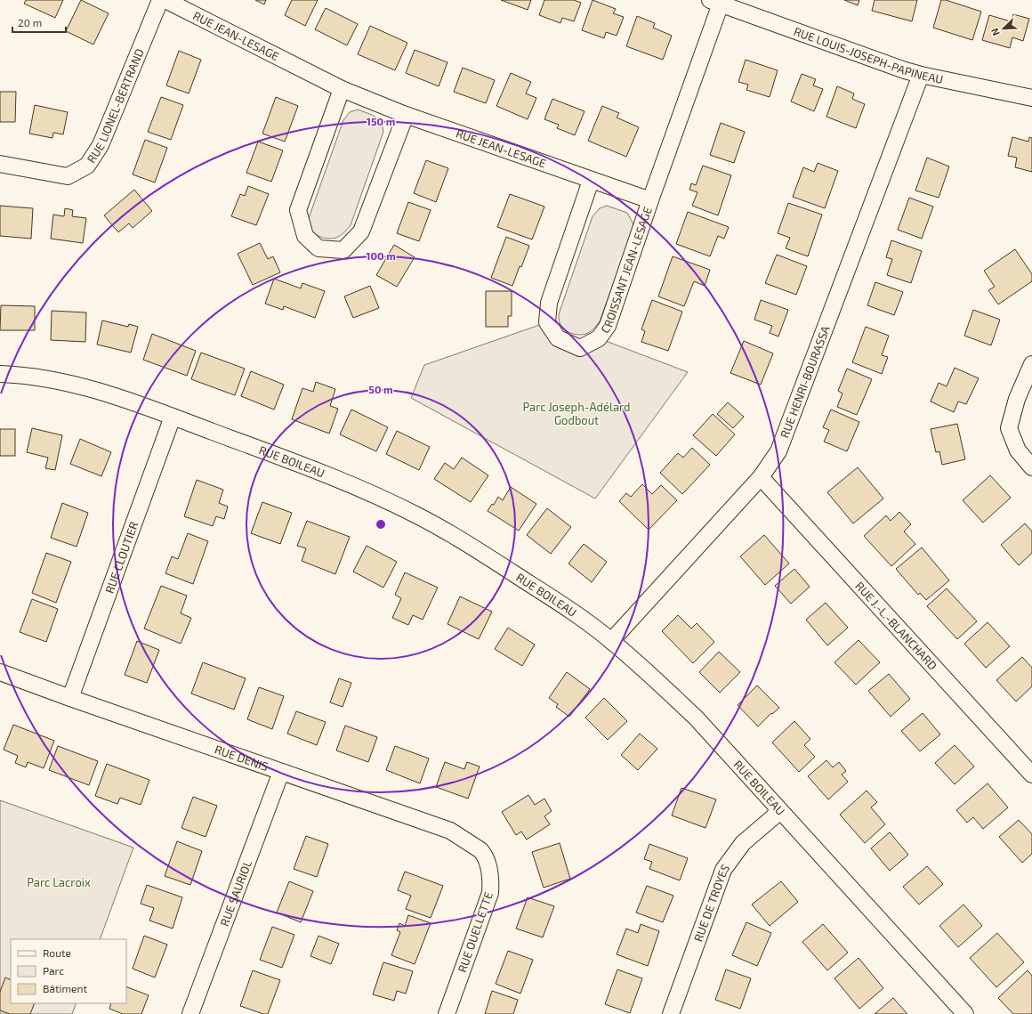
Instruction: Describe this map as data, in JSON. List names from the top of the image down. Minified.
{"streets":{"street":["RUE JEAN-LESAGE","RUE LOUIS-JOSEPH-PAPINEAU","RUE LIONEL-BERTRAND","CROISSANT JEAN-LESAGE","RUE HENRI-BOURASSA","RUE BOILEAU","RUE CLOUTIER","RUE J.-L.-BLANCHARD","RUE DENIS","RUE SAURIOL","RUE DE TROYES","RUE OUELLETTE"]},"crossings":[["RUE JEAN-LESAGE","CROISSANT JEAN-LESAGE"],["RUE LOUIS-JOSEPH-PAPINEAU","RUE HENRI-BOURASSA"],["RUE HENRI-BOURASSA","RUE BOILEAU"],["RUE HENRI-BOURASSA","RUE J.-L.-BLANCHARD"],["RUE BOILEAU","RUE CLOUTIER"],["RUE BOILEAU","RUE DE TROYES"],["RUE CLOUTIER","RUE DENIS"],["RUE DENIS","RUE SAURIOL"],["RUE DENIS","RUE OUELLETTE"]],"parks":["Parc Joseph-Adélard Godbout","Parc Lacroix"],"legend":["Route","Parc","Bâtiment"],"scale_bar":"20 m","north":"bottom left","rings":["150 m","100 m","50 m"]}
